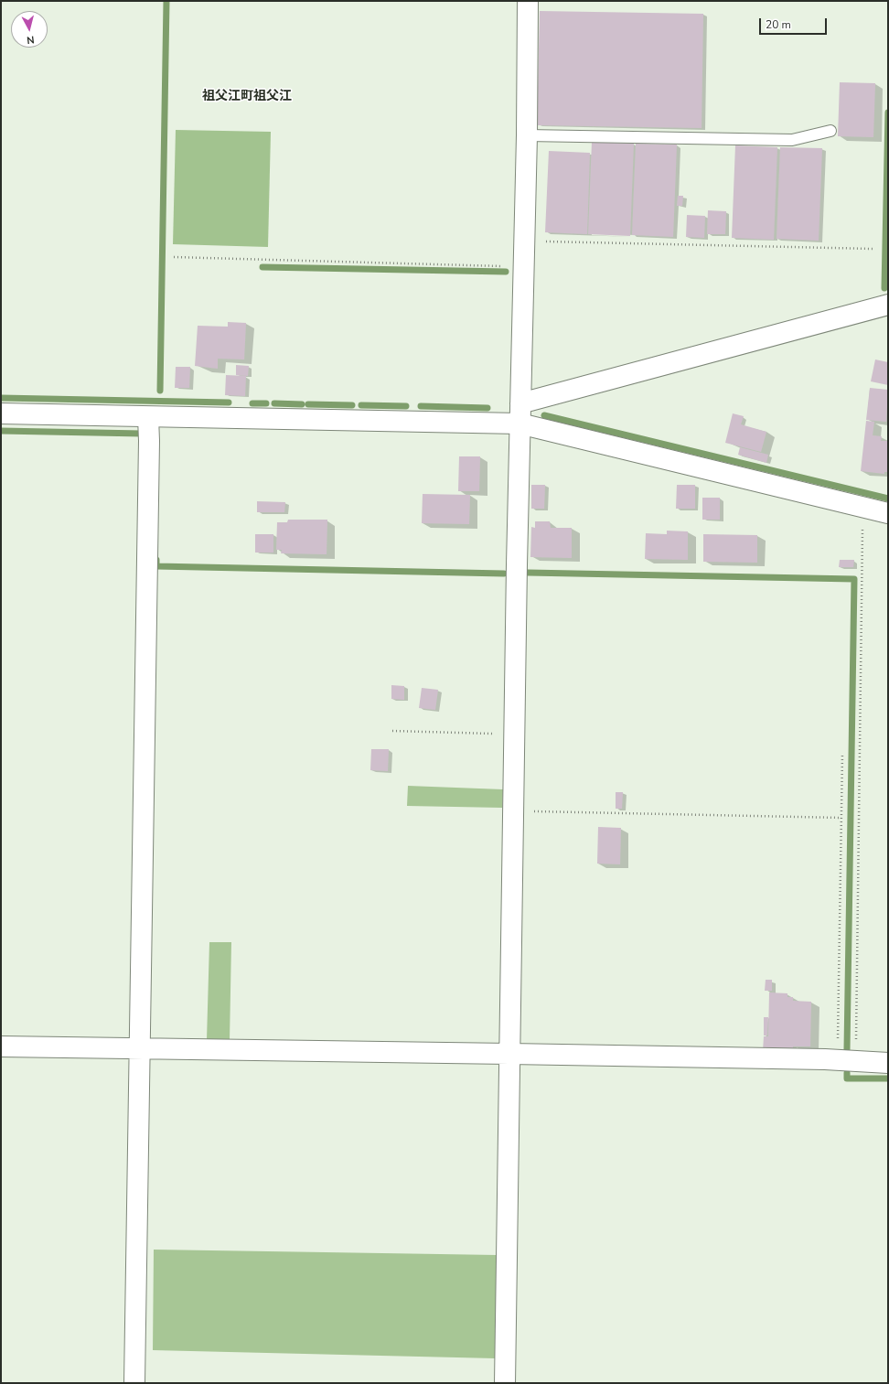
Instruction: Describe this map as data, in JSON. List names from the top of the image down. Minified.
{"districts":["祖父江町祖父江"],"scale_bar":"20 m","north":"bottom"}
